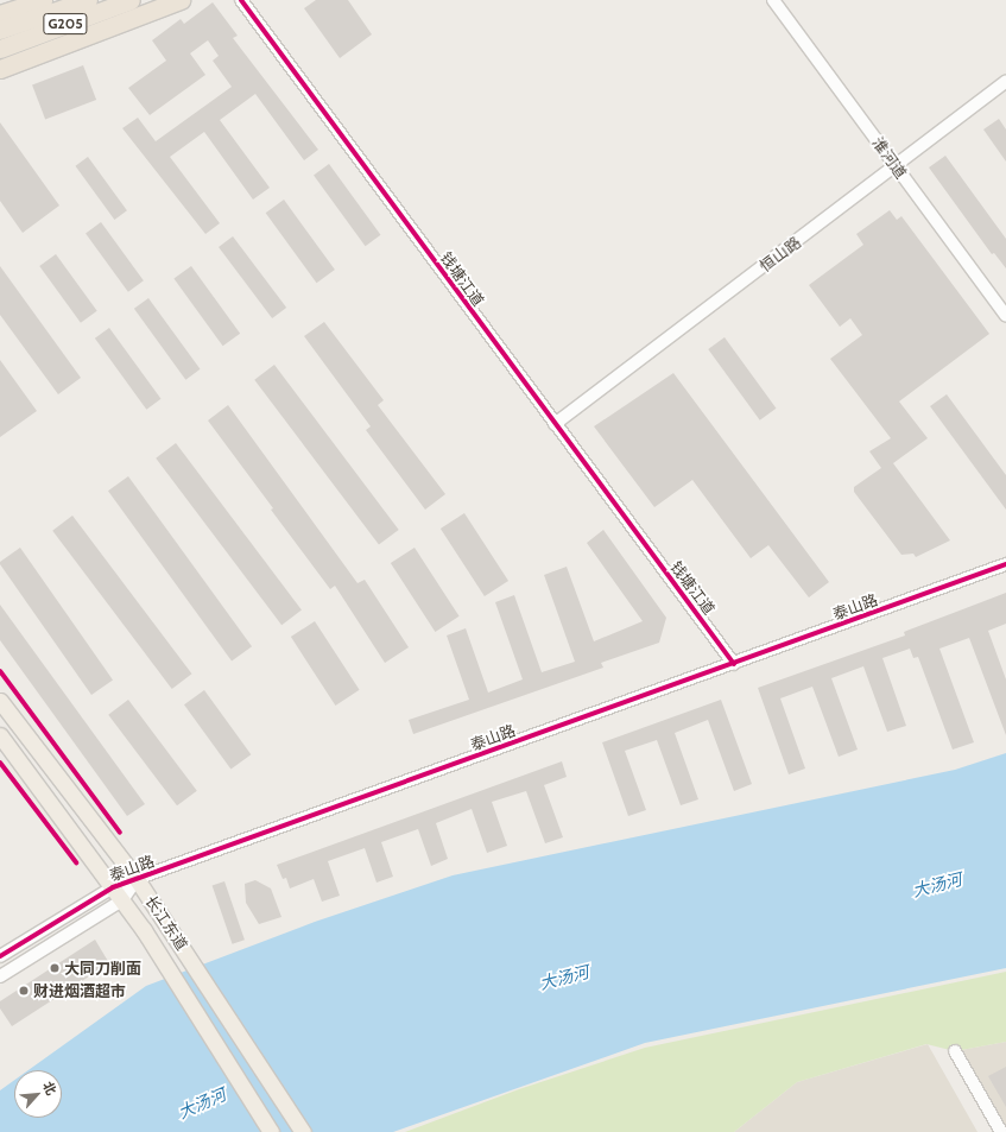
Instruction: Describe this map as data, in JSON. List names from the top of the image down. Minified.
{"streets":{"highway":["G205"],"main road":["长江东道"],"street":["淮河道","恒山路","钱塘江道","泰山路"]},"crossings":[["淮河道","恒山路"],["恒山路","钱塘江道"],["钱塘江道","泰山路"],["泰山路","长江东道"]],"water":["大汤河"],"places":["大同刀削面","财进烟酒超市"],"north":"top right"}
